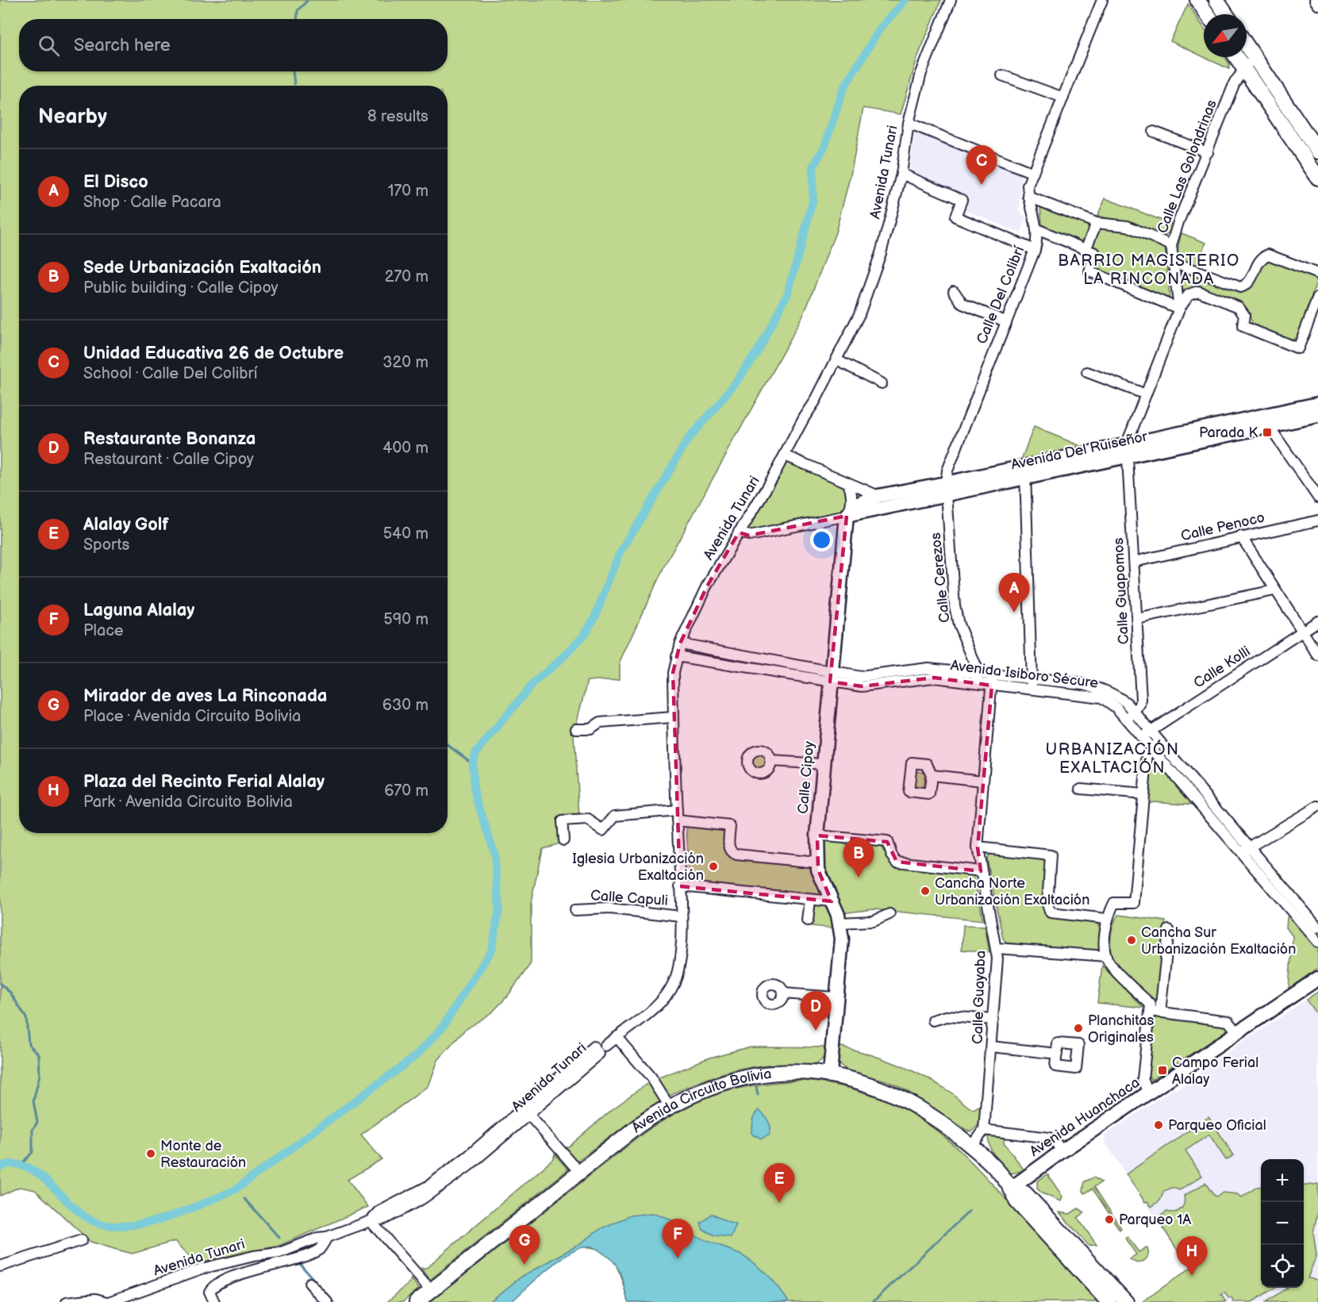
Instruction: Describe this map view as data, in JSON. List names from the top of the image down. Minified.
{"streets":{"main road":["Avenida Del Ruiseñor","Calle Cipoy","Avenida Circuito Bolivia","Avenida Huanchaca"],"street":["Calle Las Golondrinas","Avenida Tunari","Calle Del Colibrí","Calle Penoco","Calle Cerezos","Calle Guapomos","Calle Kolli","Avenida Isiboro Sécure","Calle Capuli","Calle Guayaba"]},"crossings":[["Calle Las Golondrinas","Avenida Del Ruiseñor"],["Calle Las Golondrinas","Calle Guapomos"],["Avenida Tunari","Avenida Del Ruiseñor"],["Avenida Tunari","Avenida Isiboro Sécure"],["Avenida Tunari","Calle Capuli"],["Calle Del Colibrí","Avenida Del Ruiseñor"],["Calle Del Colibrí","Calle Cerezos"],["Avenida Del Ruiseñor","Calle Cerezos"],["Avenida Del Ruiseñor","Calle Guapomos"],["Avenida Del Ruiseñor","Calle Cipoy"],["Calle Penoco","Calle Guapomos"],["Calle Cerezos","Avenida Isiboro Sécure"],["Calle Guapomos","Avenida Isiboro Sécure"],["Calle Kolli","Avenida Isiboro Sécure"],["Avenida Isiboro Sécure","Calle Cipoy"],["Avenida Isiboro Sécure","Calle Guayaba"],["Calle Cipoy","Avenida Circuito Bolivia"],["Avenida Circuito Bolivia","Avenida Huanchaca"]],"districts":["BARRIO MAGISTERIO LA RINCONADA","URBANIZACIÓN EXALTACIÓN"],"places":{"transit":["Parada K","Campo Ferial Alalay"],"other":["Iglesia Urbanización Exaltación","Cancha Norte Urbanización Exaltación","Cancha Sur Urbanización Exaltación","Planchitas Originales","Parqueo Oficial","Monte de Restauración","Parqueo 1A"]},"north":"bottom left","page":{"search":"Search here","heading":["Nearby","8 results"],"pins":["C","A","B","D","E","F","G","H"],"list":[{"mark":"A","name":"El Disco","note":"Shop · Calle Pacara","value":"170 m"},{"mark":"B","name":"Sede Urbanización Exaltación","note":"Public building · Calle Cipoy","value":"270 m"},{"mark":"C","name":"Unidad Educativa 26 de Octubre","note":"School · Calle Del Colibrí","value":"320 m"},{"mark":"D","name":"Restaurante Bonanza","note":"Restaurant · Calle Cipoy","value":"400 m"},{"mark":"E","name":"Alalay Golf","note":"Sports","value":"540 m"},{"mark":"F","name":"Laguna Alalay","note":"Place","value":"590 m"},{"mark":"G","name":"Mirador de aves La Rinconada","note":"Place · Avenida Circuito Bolivia","value":"630 m"},{"mark":"H","name":"Plaza del Recinto Ferial Alalay","note":"Park · Avenida Circuito Bolivia","value":"670 m"}],"map_buttons":["+","−"]}}
